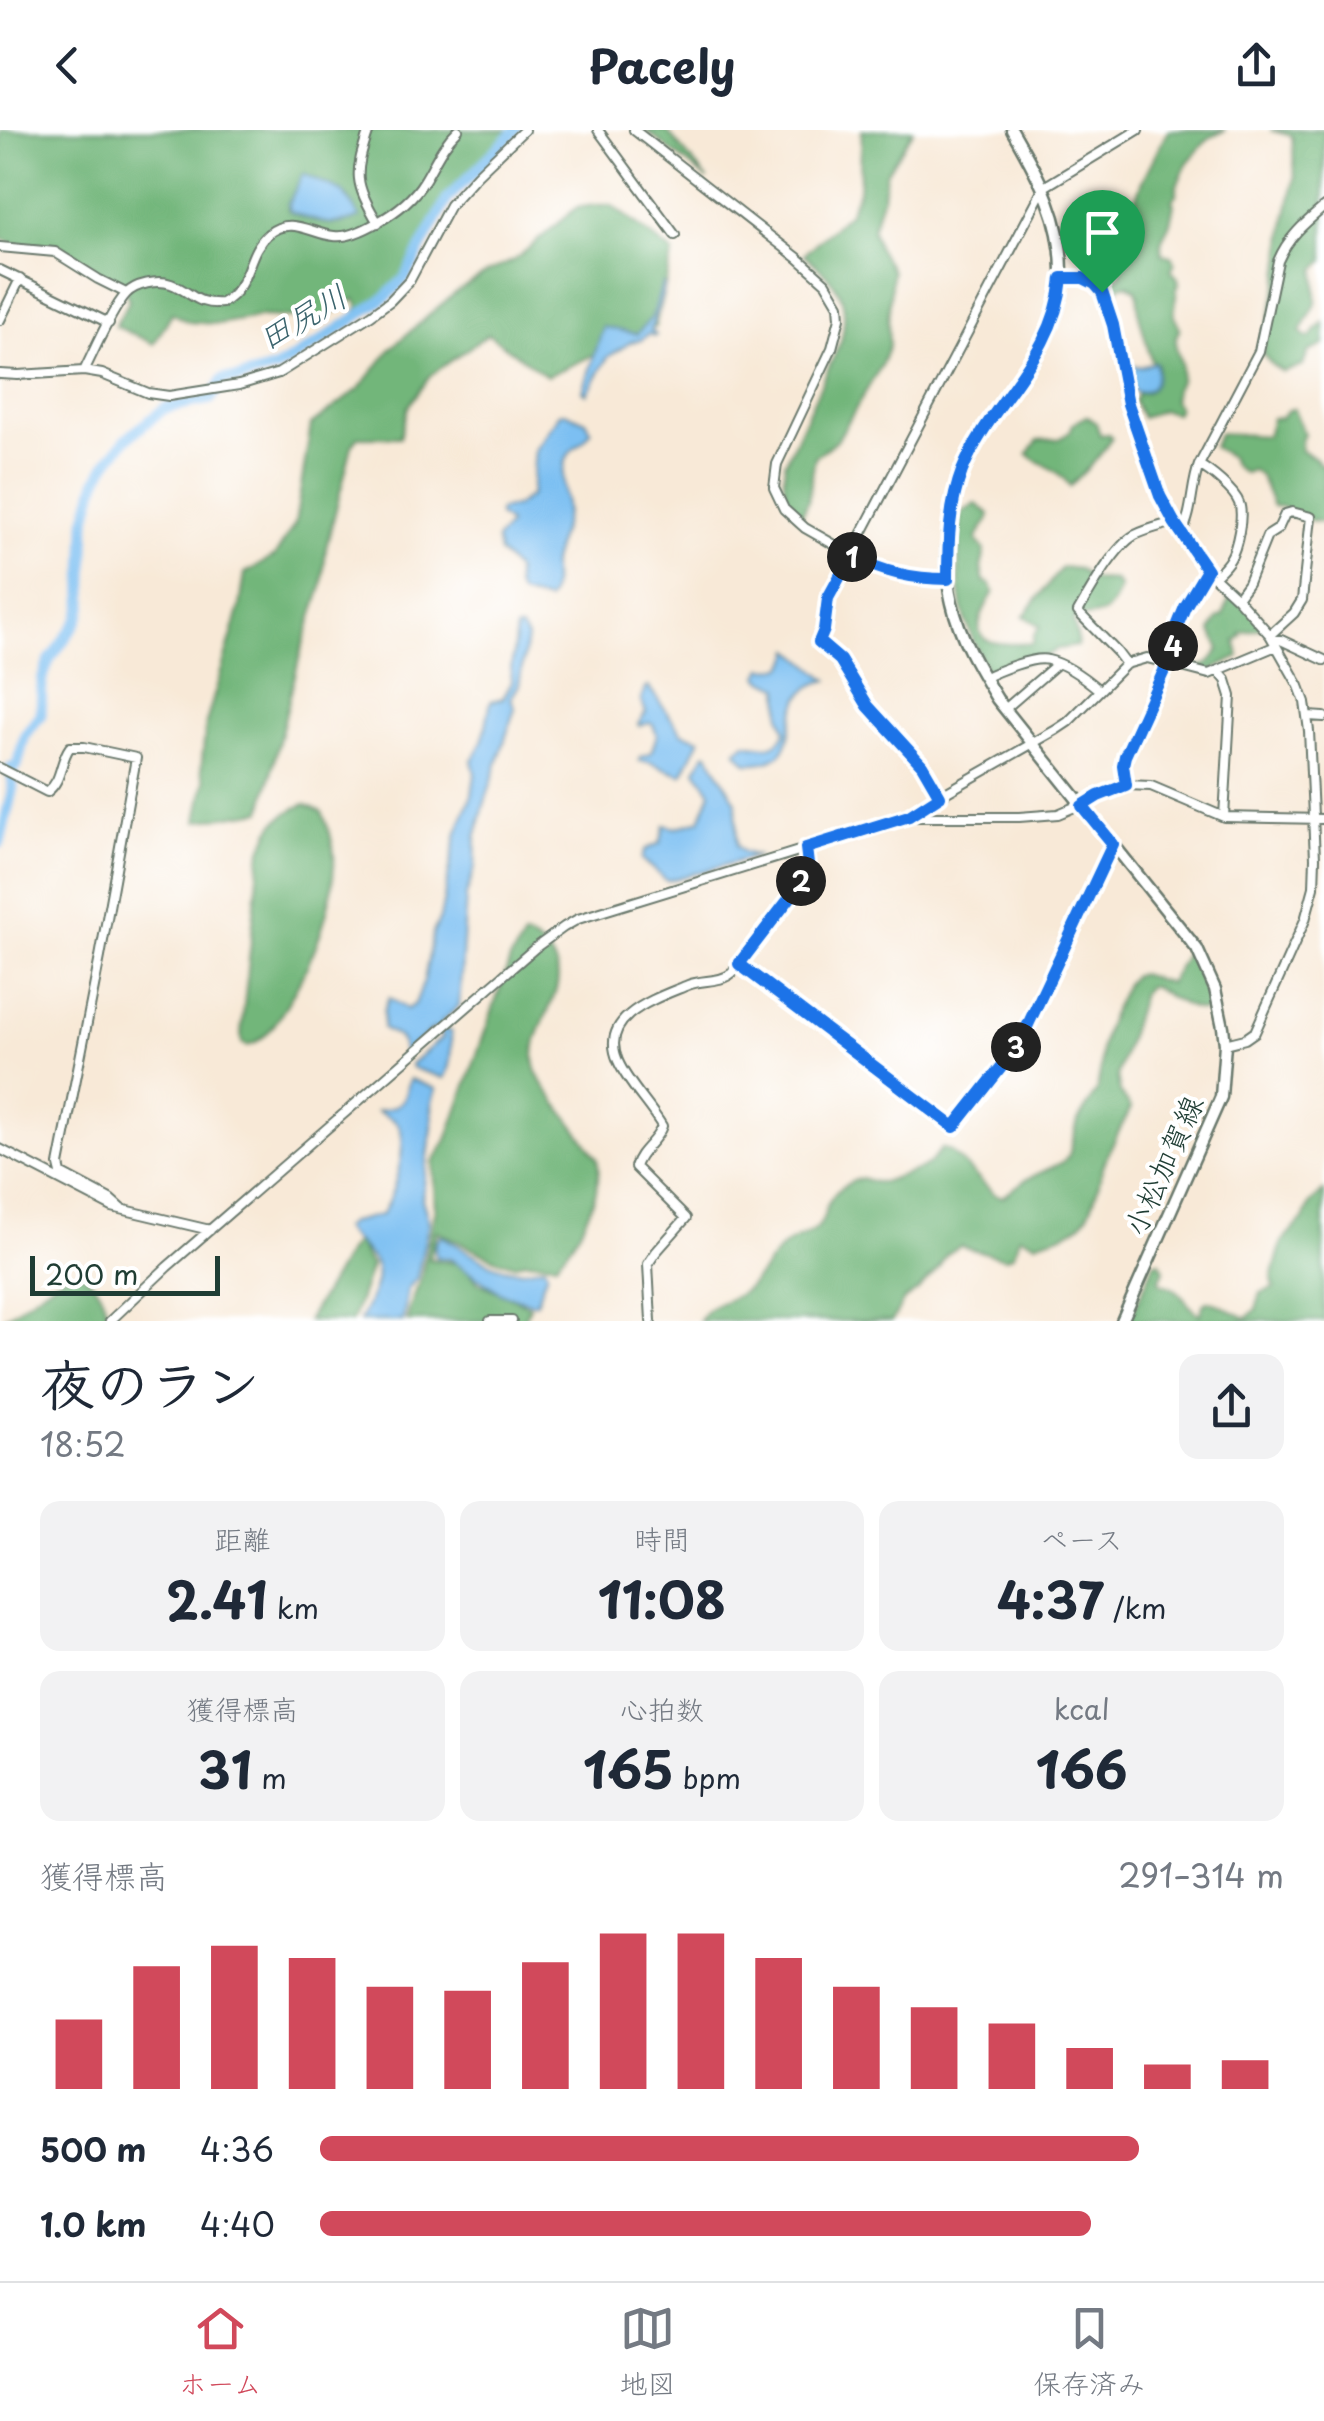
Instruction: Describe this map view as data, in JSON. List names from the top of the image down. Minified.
{"streets":{"main road":["小松加賀線"]},"water":["田尻川"],"scale_bar":"200 m","page":{"header":"Pacely","pins":["1","4","2","3"],"scale":"200 m","heading":["夜のラン","18:52"],"stats":[["距離","2.41 km"],["時間","11:08"],["ペース","4:37 /km"],["獲得標高","31 m"],["心拍数","165 bpm"],["kcal","166"]],"chart":["獲得標高","291–314 m"],"list":[{"name":"500 m","note":"4:36"},{"name":"1.0 km","note":"4:40"}],"tabs":["ホーム","地図","保存済み"]}}
